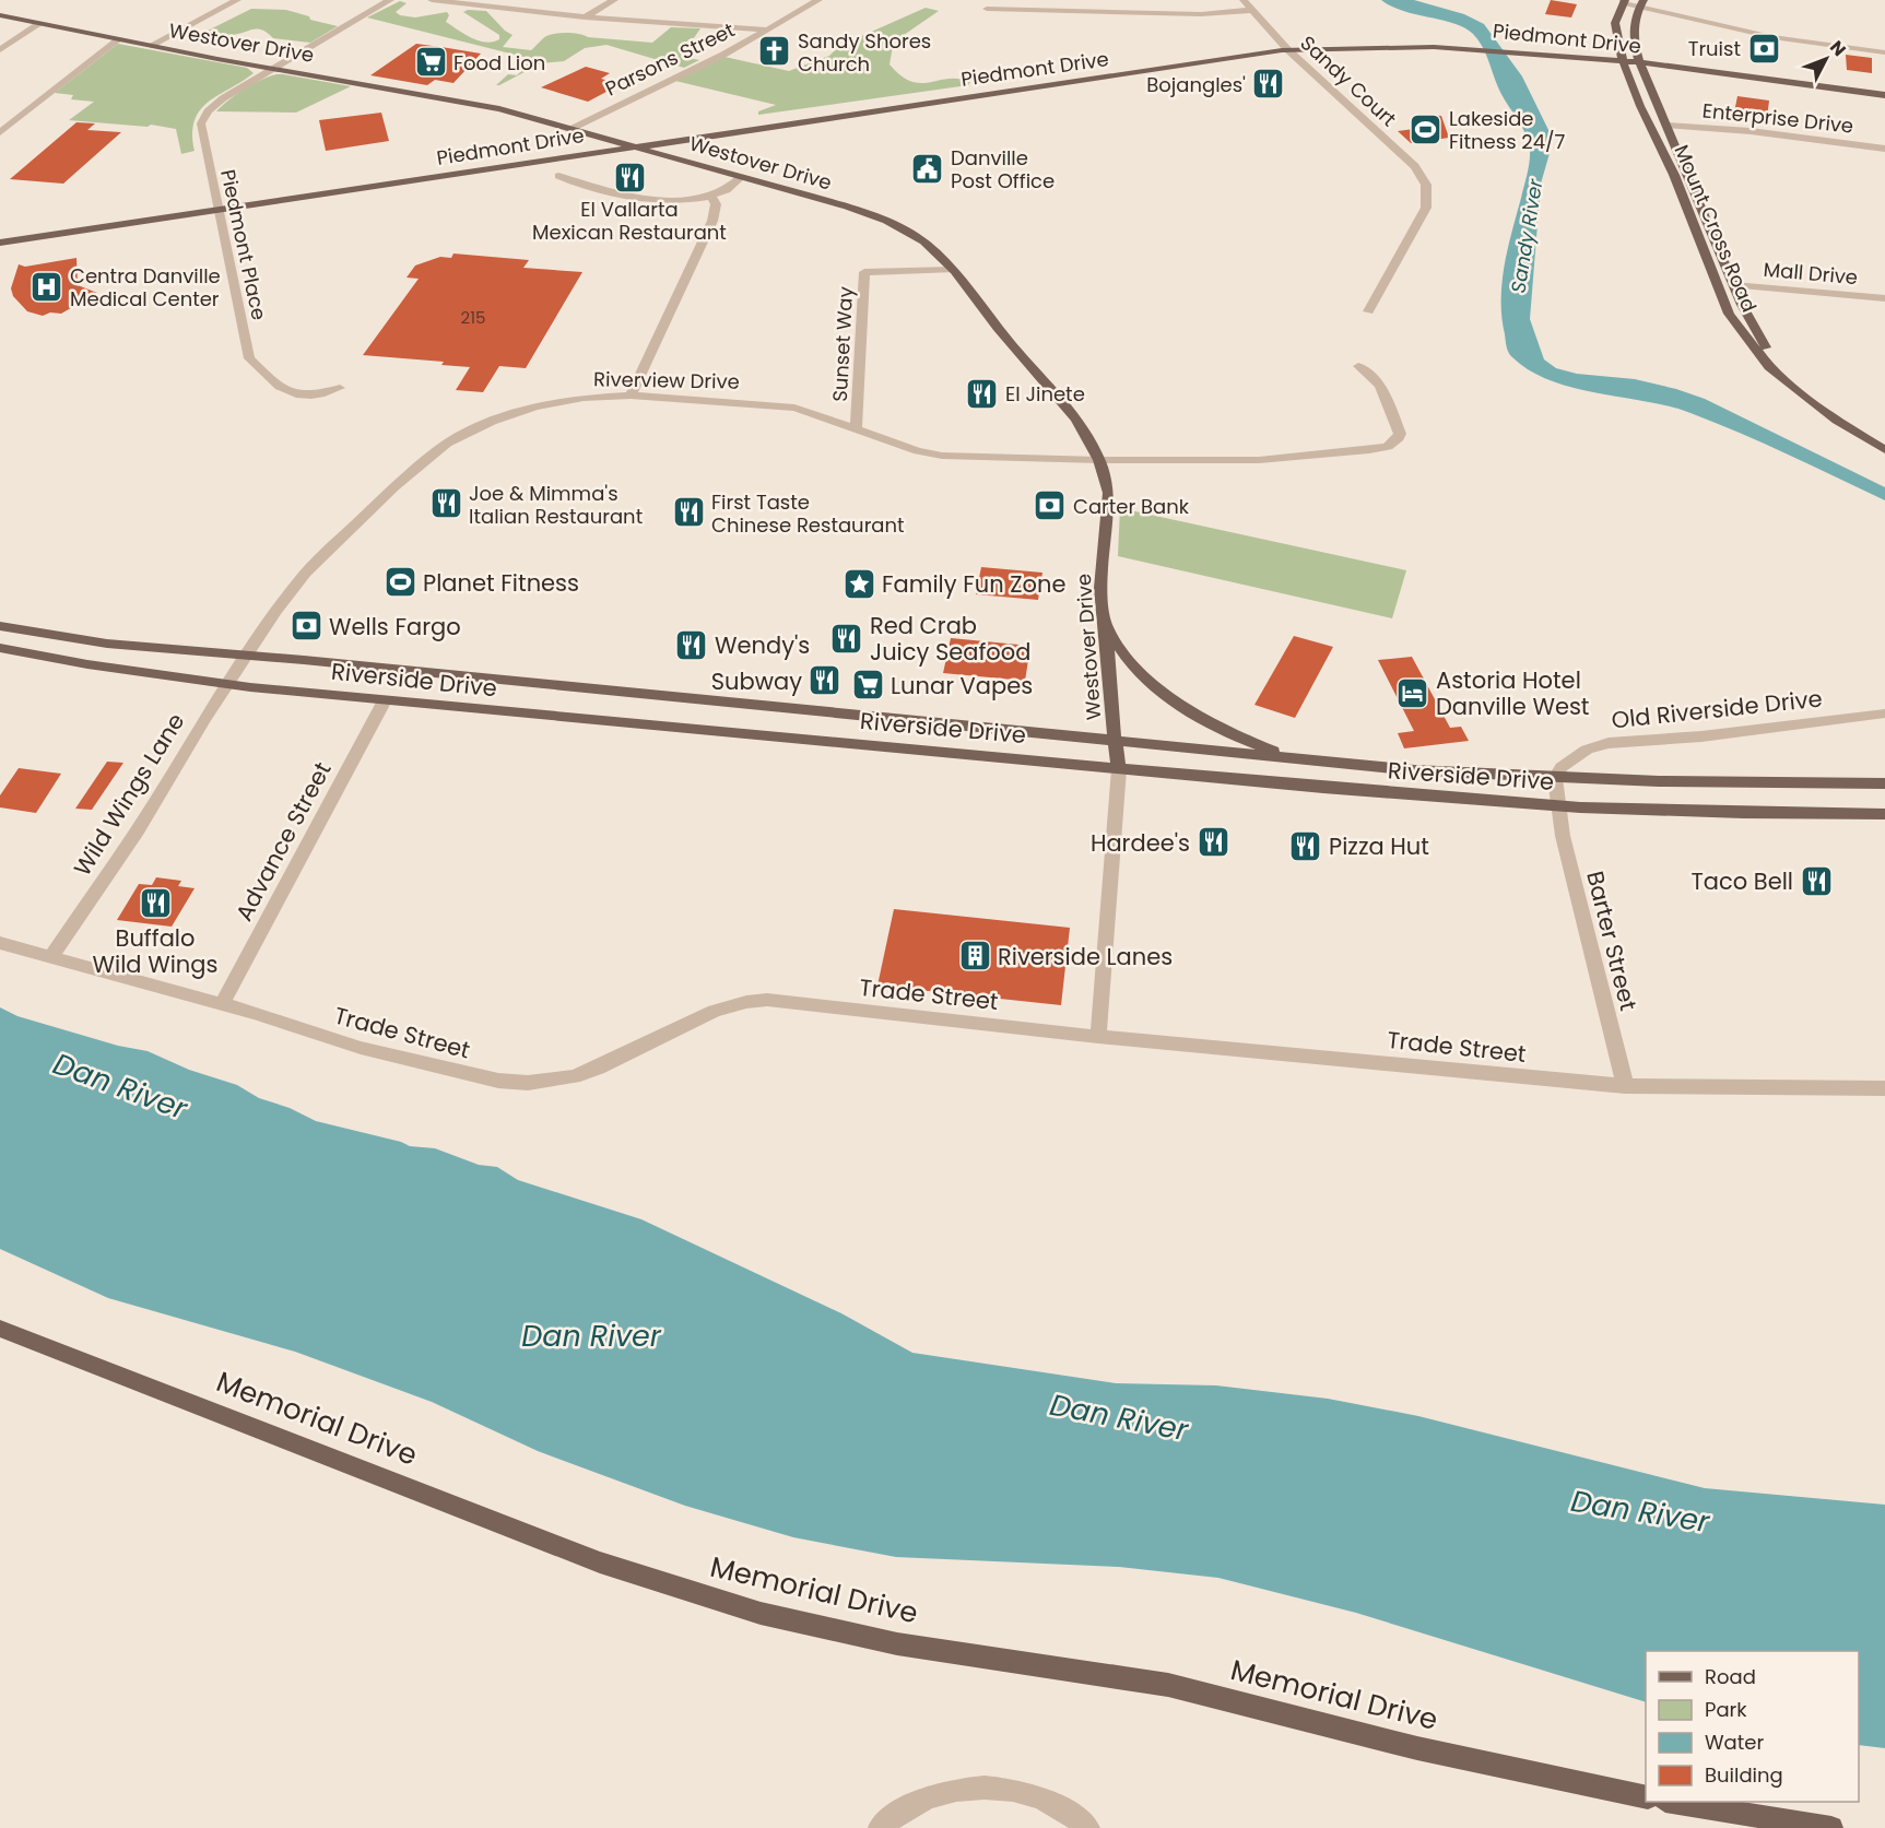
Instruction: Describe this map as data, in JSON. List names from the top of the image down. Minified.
{"streets":{"main road":["Piedmont Drive","Westover Drive","Mount Cross Road","Riverside Drive","Memorial Drive"],"street":["Parsons Street","Sandy Court","Enterprise Drive","Piedmont Place","Mall Drive","Sunset Way","Riverview Drive","Old Riverside Drive","Wild Wings Lane","Advance Street","Barter Street","Trade Street"]},"crossings":[["Piedmont Drive","Westover Drive"],["Piedmont Drive","Sandy Court"],["Piedmont Drive","Mount Cross Road"],["Piedmont Drive","Piedmont Place"],["Westover Drive","Parsons Street"],["Westover Drive","Piedmont Place"],["Westover Drive","Sunset Way"],["Westover Drive","Riverview Drive"],["Westover Drive","Riverside Drive"],["Enterprise Drive","Mount Cross Road"],["Mount Cross Road","Mall Drive"],["Sunset Way","Riverview Drive"],["Riverview Drive","Riverside Drive"],["Riverview Drive","Wild Wings Lane"],["Riverside Drive","Old Riverside Drive"],["Riverside Drive","Wild Wings Lane"],["Riverside Drive","Advance Street"],["Riverside Drive","Barter Street"],["Wild Wings Lane","Trade Street"],["Advance Street","Trade Street"],["Barter Street","Trade Street"]],"water":["Sandy River","Dan River"],"places":{"bank":["Truist","Carter Bank","Wells Fargo"],"church":["Sandy Shores Church"],"supermarket":["Food Lion","Lunar Vapes"],"restaurant":["Bojangles'","El Vallarta Mexican Restaurant","El Jinete","Joe & Mimma's Italian Restaurant","First Taste Chinese Restaurant","Red Crab Juicy Seafood","Wendy's","Subway","Hardee's","Pizza Hut","Taco Bell","Buffalo Wild Wings"],"sports":["Lakeside Fitness 24/7","Planet Fitness"],"public building":["Danville Post Office"],"hospital":["Centra Danville Medical Center"],"place":["Family Fun Zone"],"hotel":["Astoria Hotel Danville West"],"building":["Riverside Lanes"]},"house_numbers":["215"],"legend":["Road","Park","Water","Building"],"north":"top right"}
